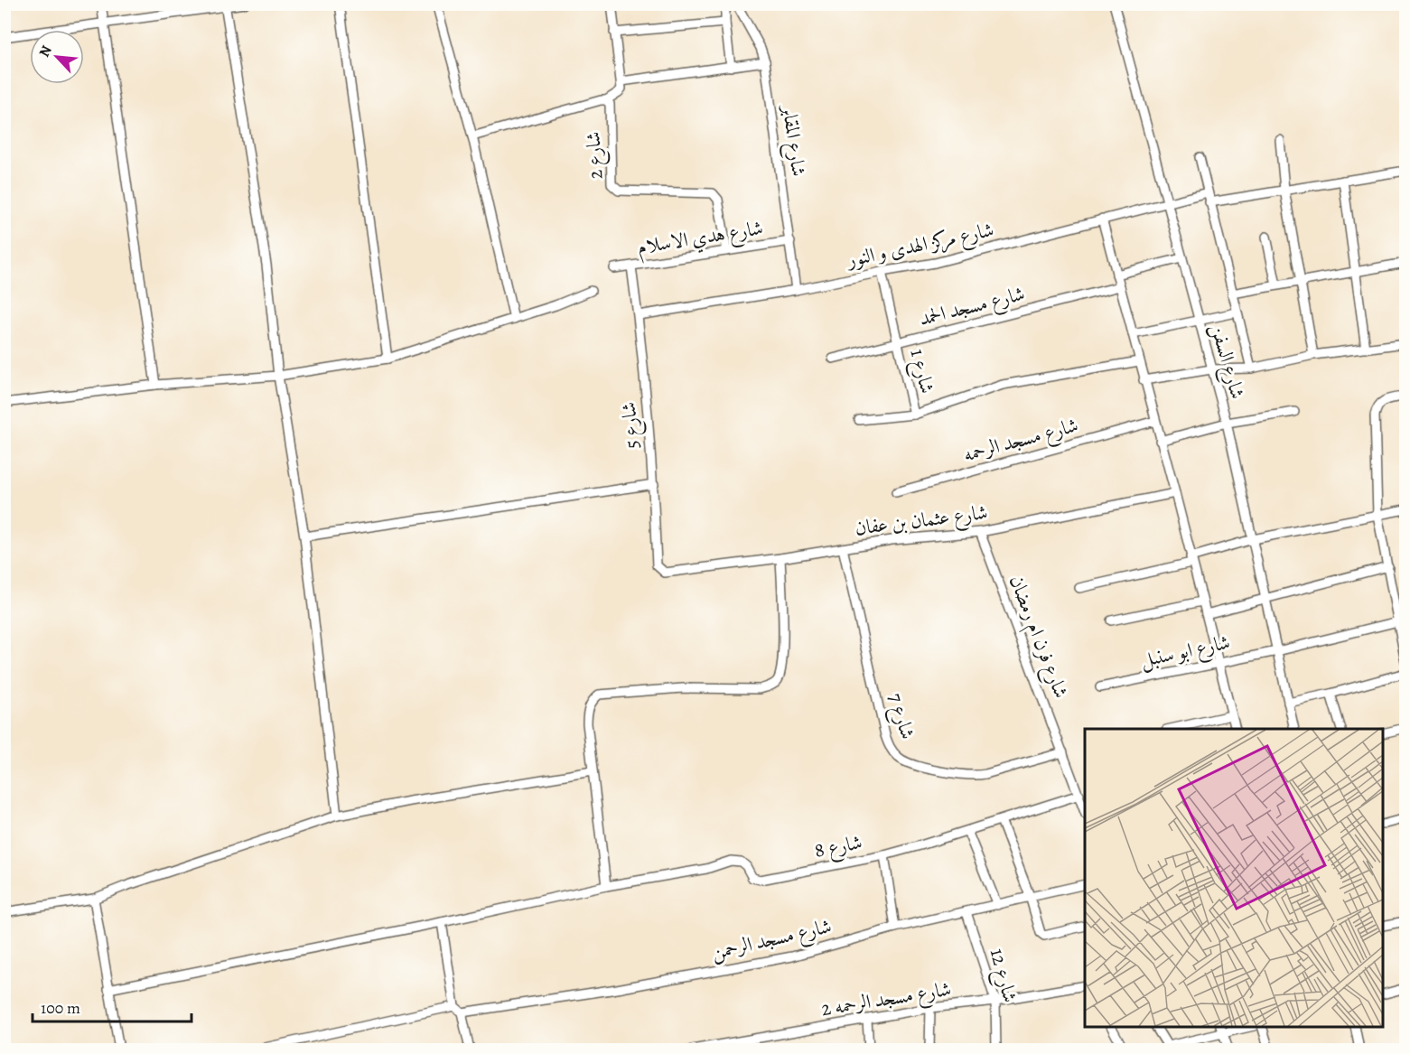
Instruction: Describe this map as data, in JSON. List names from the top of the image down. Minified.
{"streets":{"street":["شارع المقابر","شارع 2","شارع هدي الاسلام","شارع مركز الهدى و النور","شارع مسجد الحمد","شارع السفن","شارع 1","شارع 5","شارع مسجد الرحمه","شارع عثمان بن عفان","شارع فرن ام رمضان","شارع ابو سنبل","شارع 7","شارع 8","شارع مسجد الرحمن","شارع 12","شارع مسجد الرحمه 2"]},"crossings":[["شارع المقابر","شارع هدي الاسلام"],["شارع المقابر","شارع مركز الهدى و النور"],["شارع 2","شارع هدي الاسلام"],["شارع هدي الاسلام","شارع 5"],["شارع مركز الهدى و النور","شارع السفن"],["شارع مركز الهدى و النور","شارع 1"],["شارع مركز الهدى و النور","شارع 5"],["شارع مسجد الحمد","شارع 1"],["شارع السفن","شارع ابو سنبل"],["شارع 5","شارع عثمان بن عفان"],["شارع عثمان بن عفان","شارع فرن ام رمضان"],["شارع عثمان بن عفان","شارع 7"],["شارع فرن ام رمضان","شارع 7"],["شارع فرن ام رمضان","شارع 8"],["شارع مسجد الرحمن","شارع 12"],["شارع 12","شارع مسجد الرحمه 2"]],"scale_bar":"100 m","north":"top left"}
